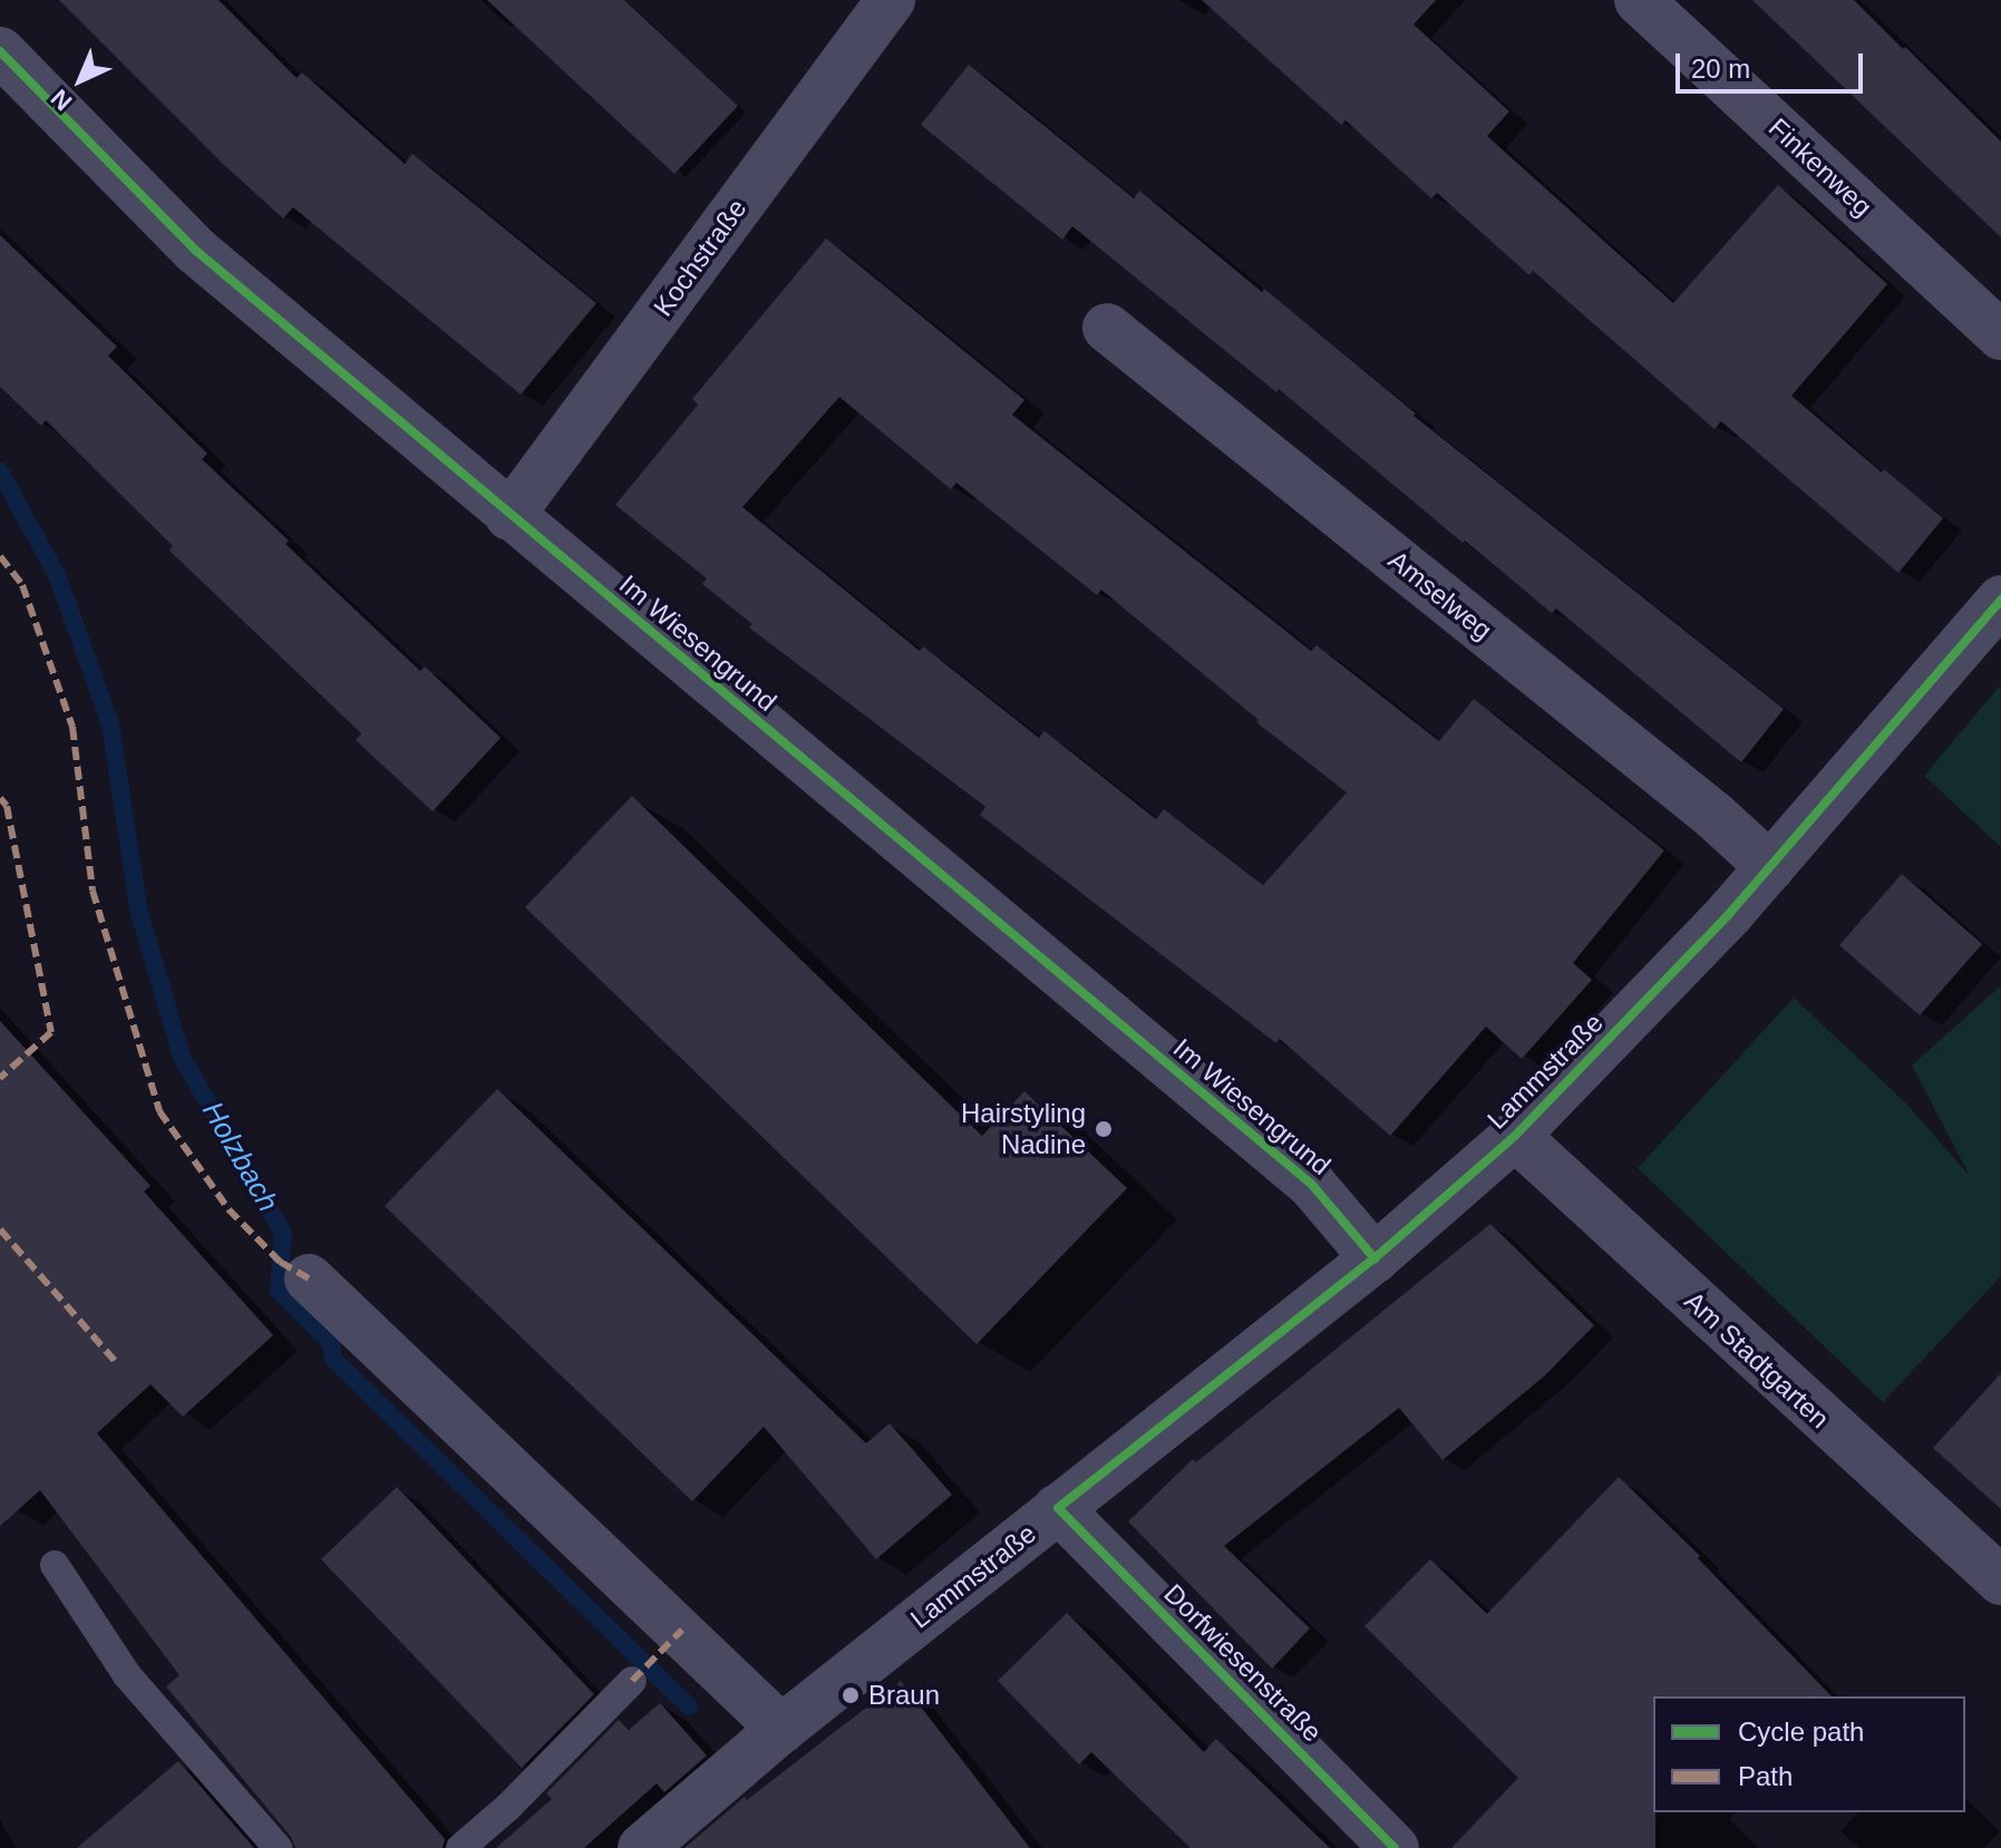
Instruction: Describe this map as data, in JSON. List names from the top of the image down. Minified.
{"streets":{"street":["Finkenweg","Kochstraße","Amselweg","Im Wiesengrund","Lammstraße","Am Stadtgarten","Dorfwiesenstraße"]},"crossings":[["Kochstraße","Im Wiesengrund"],["Amselweg","Lammstraße"],["Im Wiesengrund","Lammstraße"],["Lammstraße","Am Stadtgarten"],["Lammstraße","Dorfwiesenstraße"]],"water":["Holzbach"],"places":["Hairstyling Nadine","Braun"],"legend":["Cycle path","Path"],"scale_bar":"20 m","north":"bottom left"}
